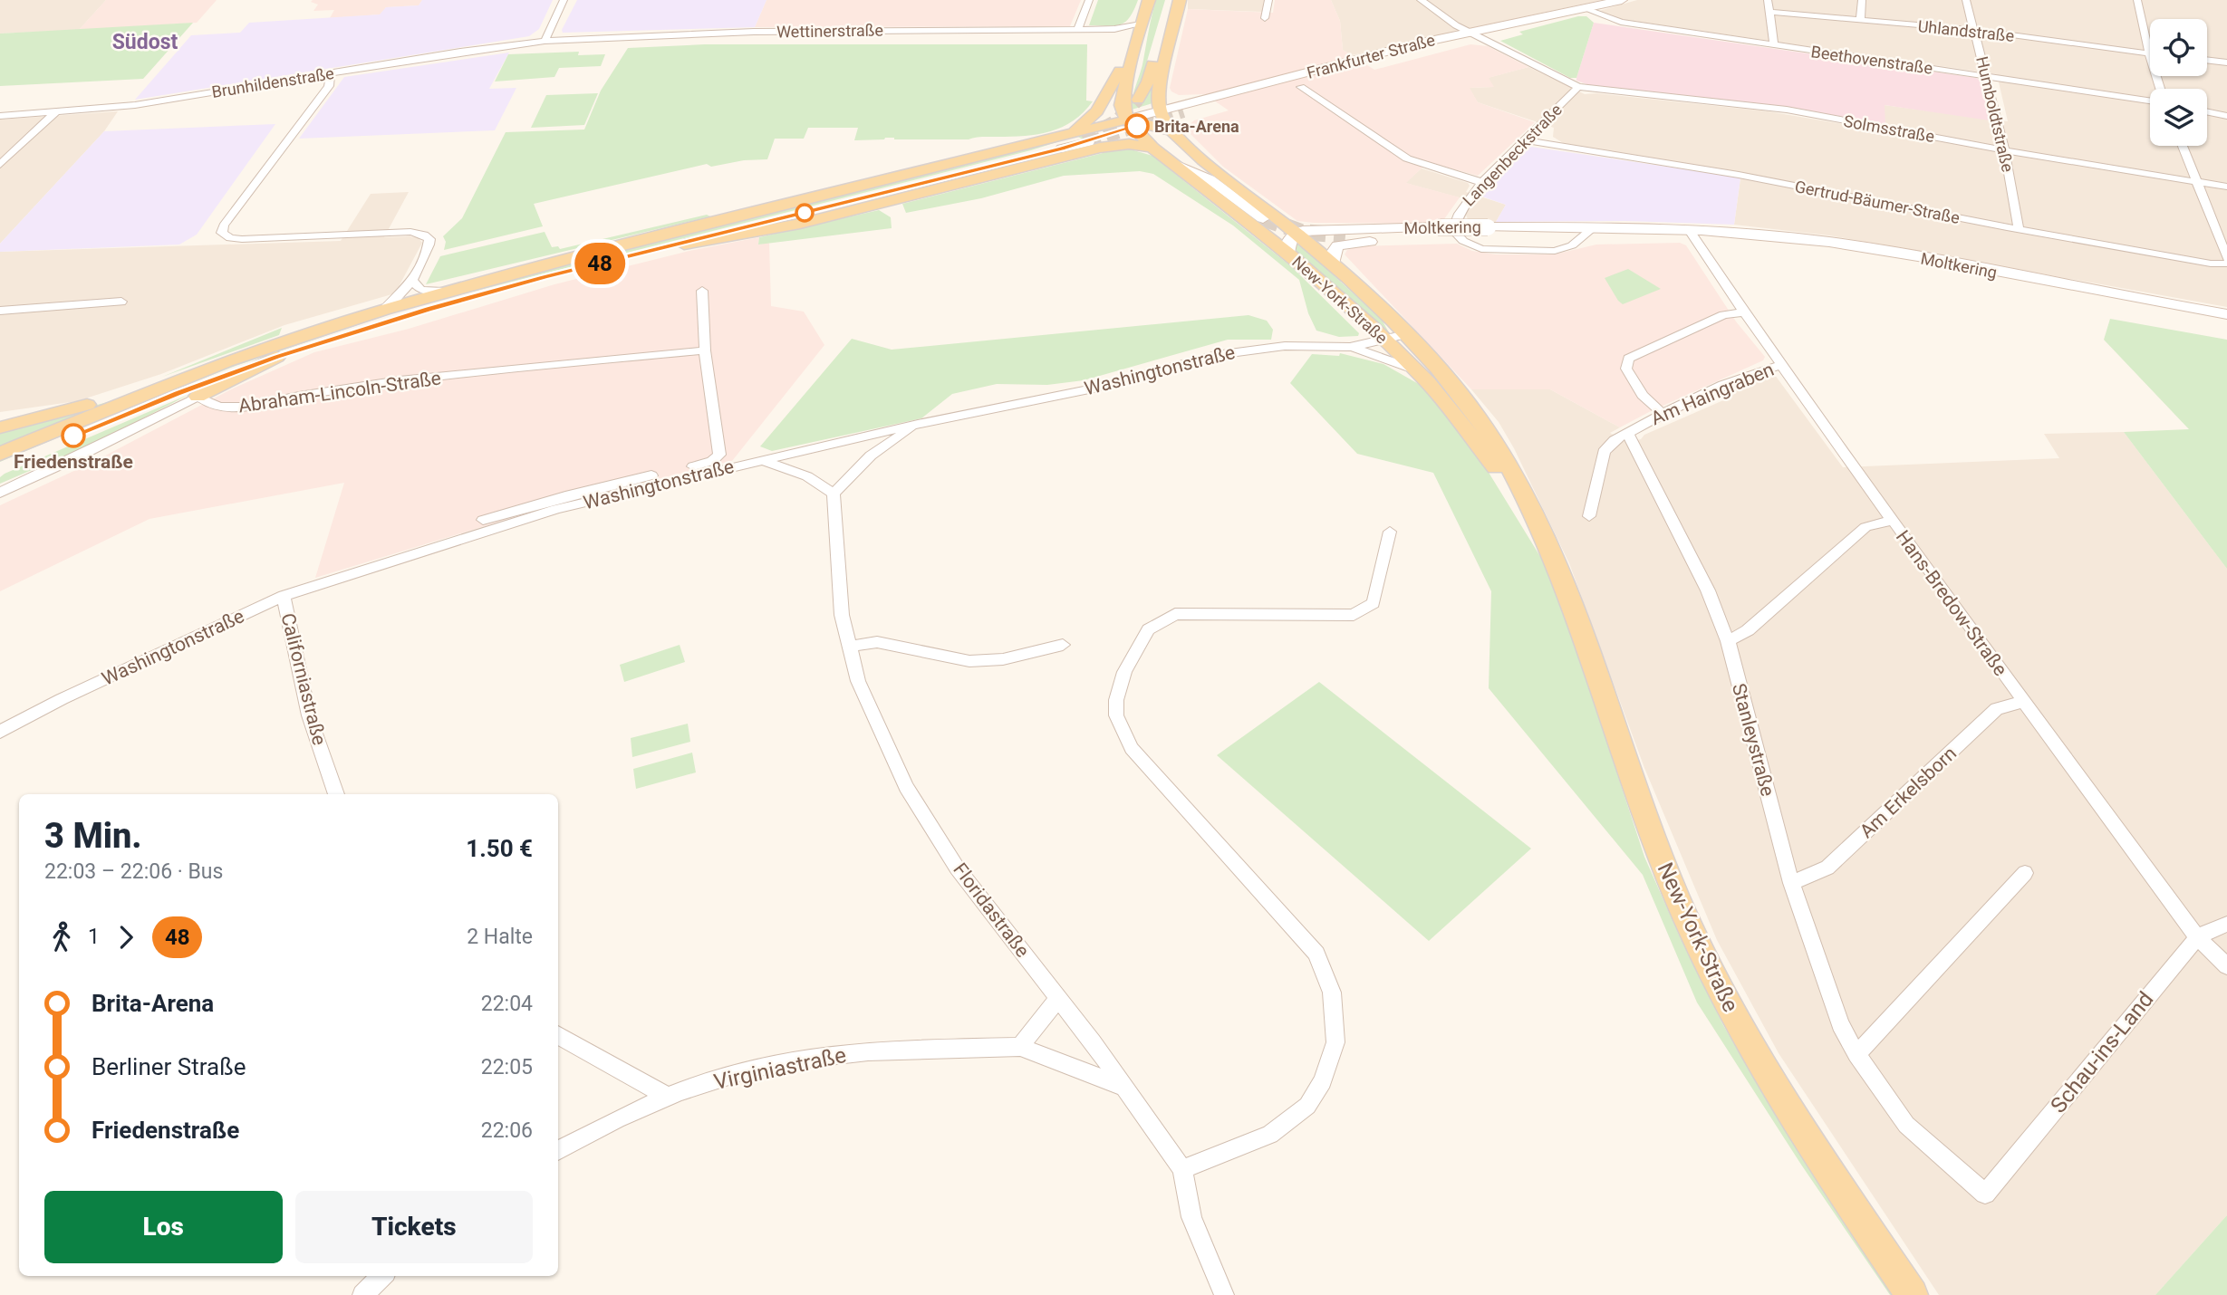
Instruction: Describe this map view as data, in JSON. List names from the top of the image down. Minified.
{"streets":{"main road":["Frankfurter Straße","Moltkering","New-York-Straße"],"street":["Wettinerstraße","Uhlandstraße","Beethovenstraße","Brunhildenstraße","Humboldtstraße","Solmsstraße","Langenbeckstraße","Gertrud-Bäumer-Straße","Washingtonstraße","Abraham-Lincoln-Straße","Am Haingraben","Hans-Bredow-Straße","Californiastraße","Stanleystraße","Am Erkelsborn","Floridastraße","Schau-ins-Land","Virginiastraße"]},"crossings":[["Wettinerstraße","Brunhildenstraße"],["Uhlandstraße","Humboldtstraße"],["Frankfurter Straße","Beethovenstraße"],["Frankfurter Straße","New-York-Straße"],["Beethovenstraße","Humboldtstraße"],["Humboldtstraße","Solmsstraße"],["Humboldtstraße","Gertrud-Bäumer-Straße"],["Solmsstraße","Langenbeckstraße"],["Langenbeckstraße","Gertrud-Bäumer-Straße"],["Langenbeckstraße","Moltkering"],["Moltkering","New-York-Straße"],["Moltkering","Hans-Bredow-Straße"],["New-York-Straße","Washingtonstraße"],["Washingtonstraße","Californiastraße"],["Am Haingraben","Hans-Bredow-Straße"],["Am Haingraben","Stanleystraße"],["Hans-Bredow-Straße","Am Erkelsborn"],["Hans-Bredow-Straße","Schau-ins-Land"],["Stanleystraße","Am Erkelsborn"],["Stanleystraße","Schau-ins-Land"],["Floridastraße","Virginiastraße"]],"districts":["Südost"],"places":["Brita-Arena","Friedenstraße"],"lines":["bus line 48"],"page":{"on_map":"48","heading":["3 Min.","22:03 – 22:06 · Bus","1.50 €"],"legs":["1","48","2 Halte"],"list":[{"name":"Brita-Arena","value":"22:04"},{"name":"Berliner Straße","value":"22:05"},{"name":"Friedenstraße","value":"22:06"}],"buttons":["Los","Tickets"]}}
